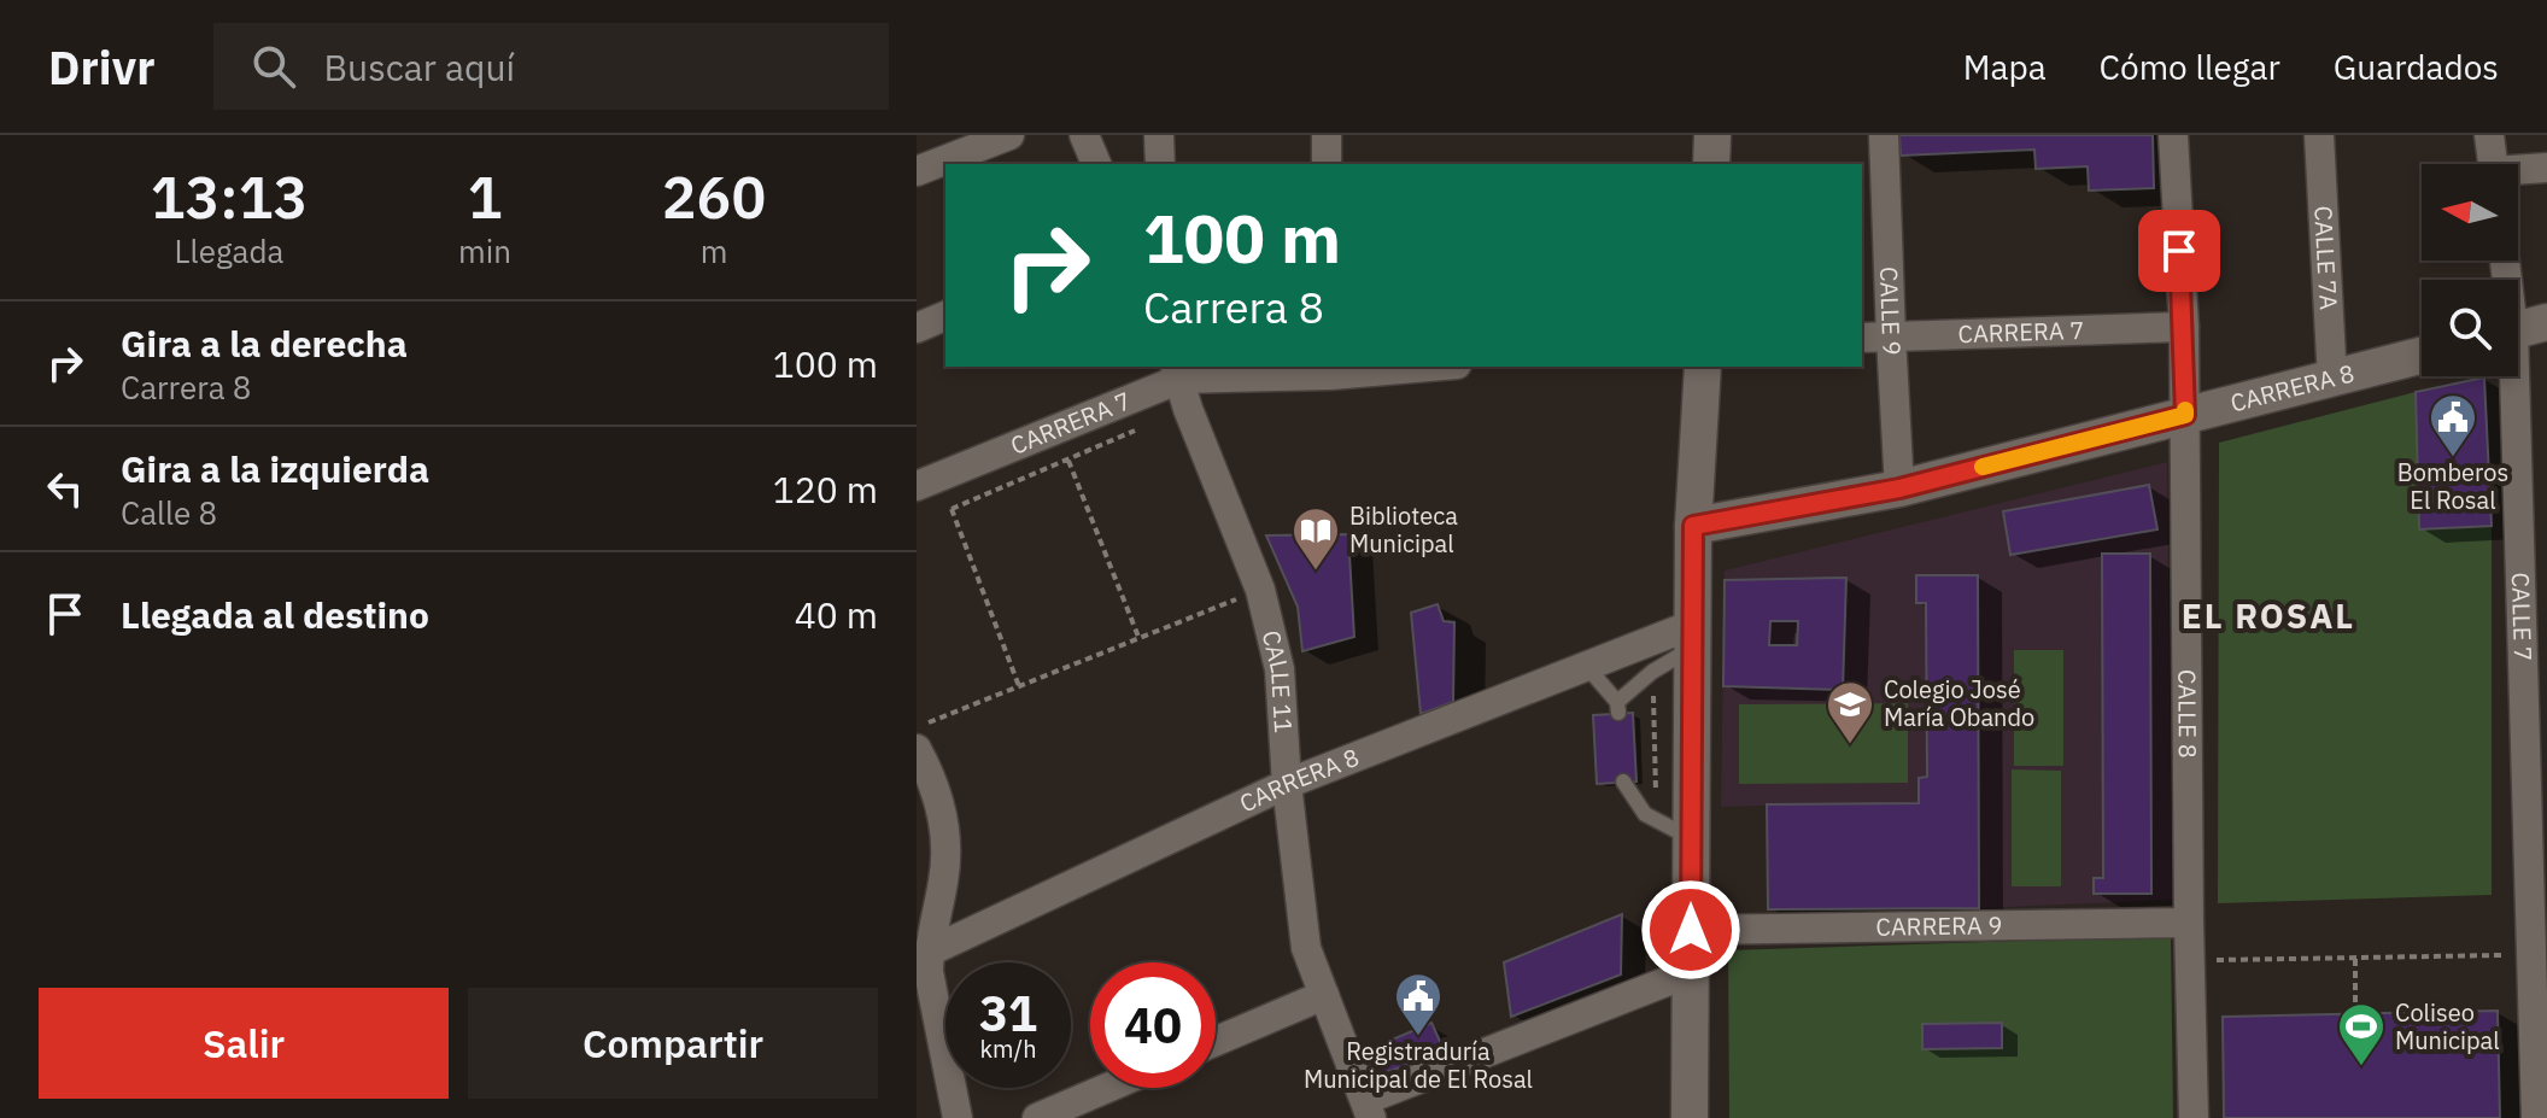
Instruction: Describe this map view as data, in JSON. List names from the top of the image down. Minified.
{"streets":{"street":["CALLE 7A","CALLE 9","CARRERA 7","CARRERA 8","CALLE 7","CALLE 11","CALLE 8","CARRERA 9"]},"crossings":[["CALLE 7A","CARRERA 8"],["CALLE 9","CARRERA 7"],["CALLE 9","CARRERA 8"],["CARRERA 7","CALLE 11"],["CARRERA 7","CALLE 8"],["CARRERA 8","CALLE 11"],["CARRERA 8","CALLE 8"],["CALLE 8","CARRERA 9"]],"districts":["EL ROSAL"],"places":{"public building":["Bomberos El Rosal","Registraduría Municipal de El Rosal"],"library":["Biblioteca Municipal"],"school or university":["Colegio José María Obando"],"sports":["Coliseo Municipal"]},"north":"left","page":{"header":"Drivr","search":"Buscar aquí","nav":["Mapa","Cómo llegar","Guardados"],"eta":["13:13","Llegada","1","min","260","m"],"turn":["100 m","Carrera 8"],"list":[{"name":"Gira a la derecha","note":"Carrera 8","value":"100 m"},{"name":"Gira a la izquierda","note":"Calle 8","value":"120 m"},{"name":"Llegada al destino","value":"40 m"}],"speed":"31 km/h","limit":"40","buttons":["Salir","Compartir"]}}
